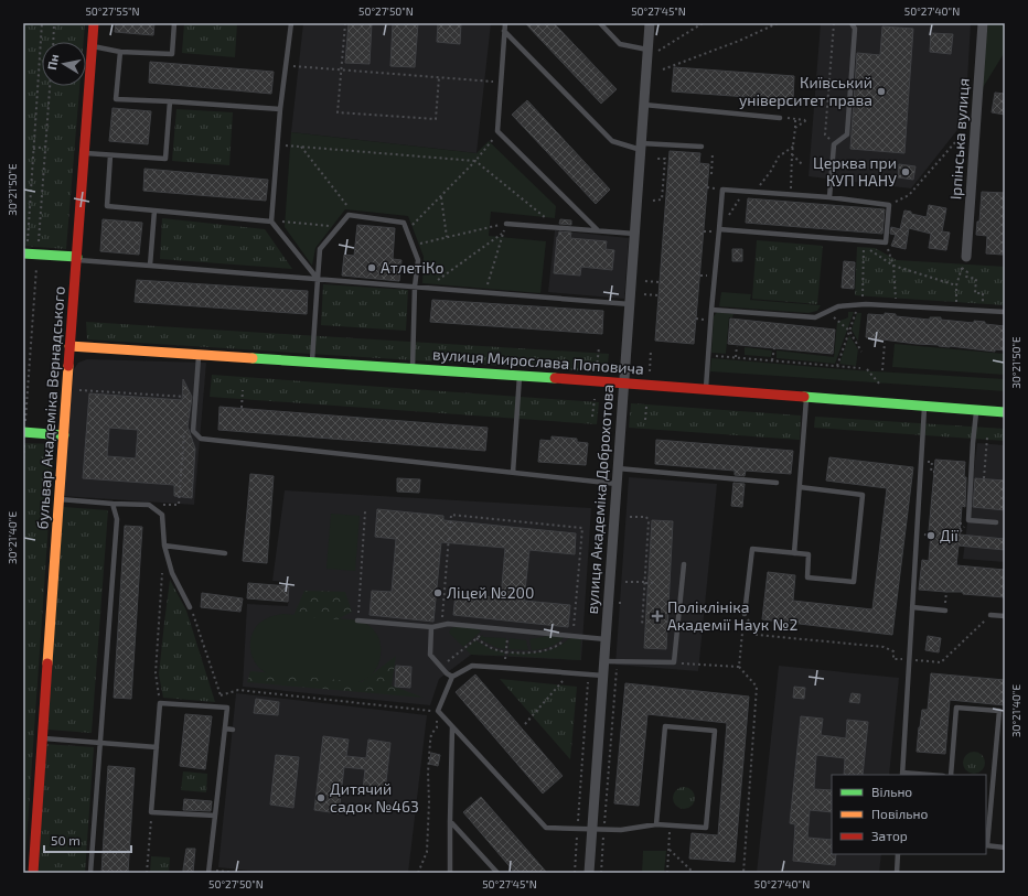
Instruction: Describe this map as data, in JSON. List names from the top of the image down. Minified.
{"streets":{"main road":["вулиця Мирослава Поповича","бульвар Академіка Вернадського"],"street":["Ірпінська вулиця","вулиця Академіка Доброхотова"]},"crossings":[["вулиця Мирослава Поповича","бульвар Академіка Вернадського"],["вулиця Мирослава Поповича","вулиця Академіка Доброхотова"]],"places":{"other":["Київський університет права","Церква при КУП НАНУ","АтлетіКо","Дії","Ліцей №200","Дитячий садок №463"],"health":["Поліклініка Академії Наук №2"]},"legend":["Вільно","Повільно","Затор"],"scale_bar":"50 m","north":"left","coordinates":["50°27'55\"N","50°27'50\"N","50°27'45\"N","50°27'40\"N","30°21'50\"E","30°21'40\"E"]}
